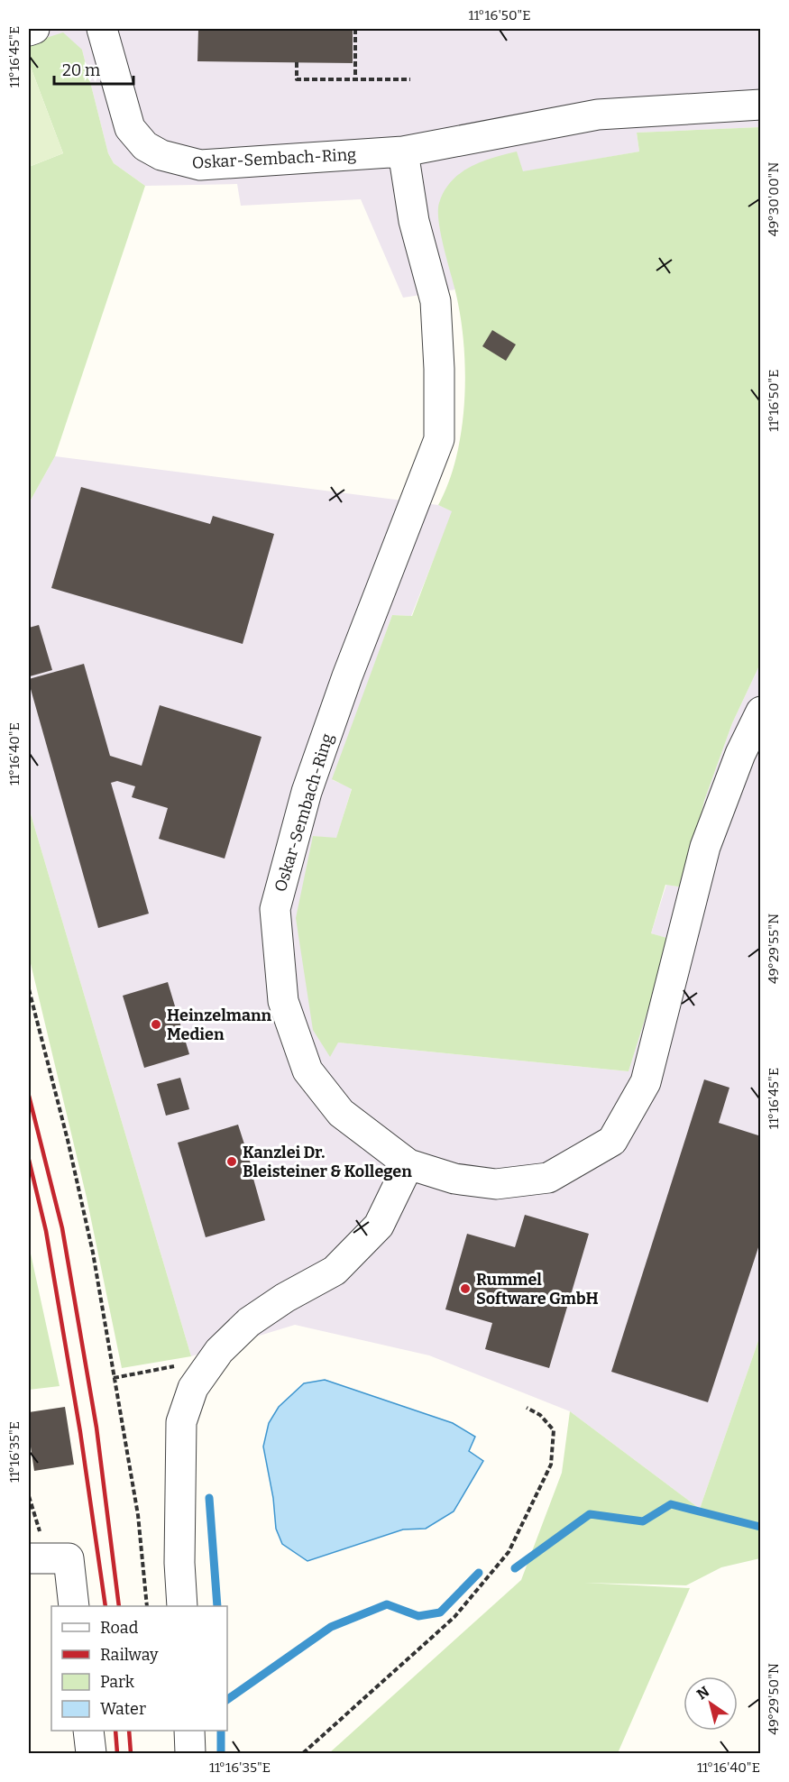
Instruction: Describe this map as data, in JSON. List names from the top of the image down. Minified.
{"streets":{"street":["Oskar-Sembach-Ring"]},"places":["Heinzelmann Medien","Kanzlei Dr. Bleisteiner & Kollegen","Rummel Software GmbH"],"legend":["Road","Railway","Park","Water"],"scale_bar":"20 m","north":"top left","coordinates":["11°16'50\"E","11°16'45\"E","49°30'00\"N","11°16'40\"E","49°29'55\"N","11°16'35\"E","49°29'50\"N"]}
